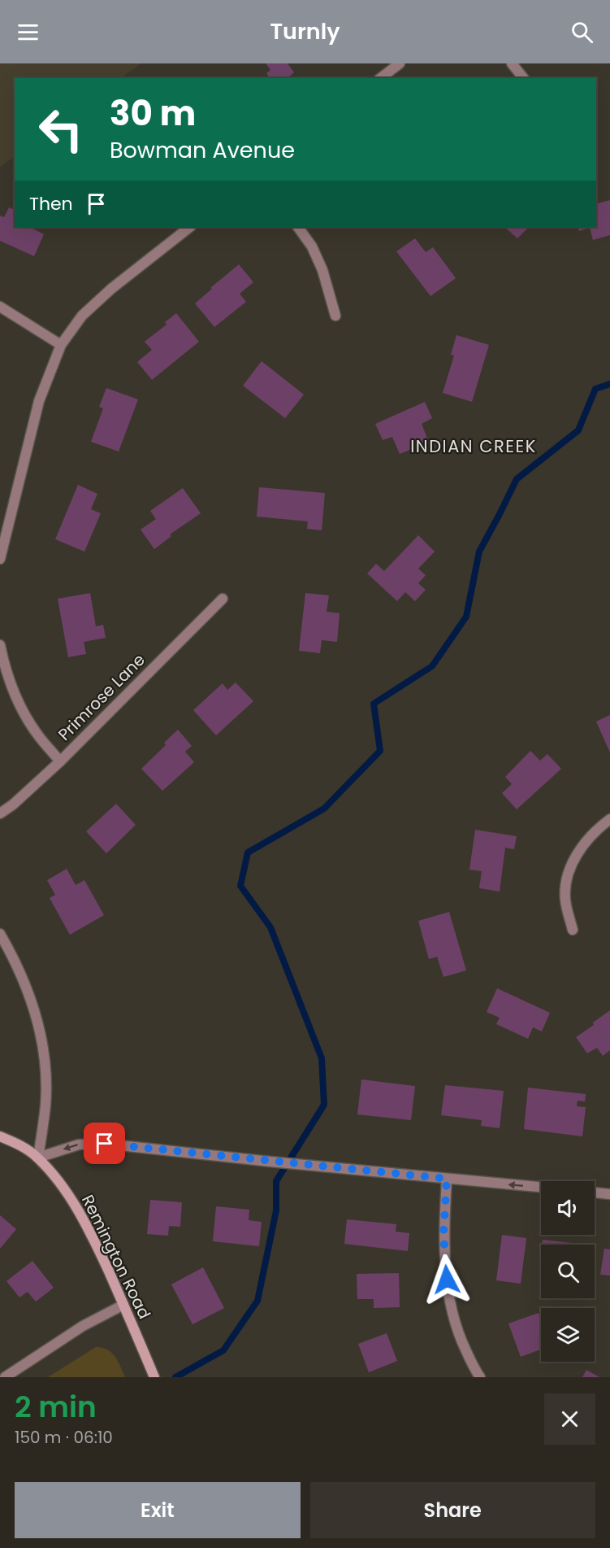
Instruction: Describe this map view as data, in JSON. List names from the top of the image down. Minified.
{"streets":{"street":["Primrose Lane","Remington Road"]},"districts":["INDIAN CREEK"],"page":{"header":"Turnly","turn":["30 m","Bowman Avenue"],"then":"Then","heading":["2 min","150 m · 06:10"],"buttons":["Exit","Share"]}}
